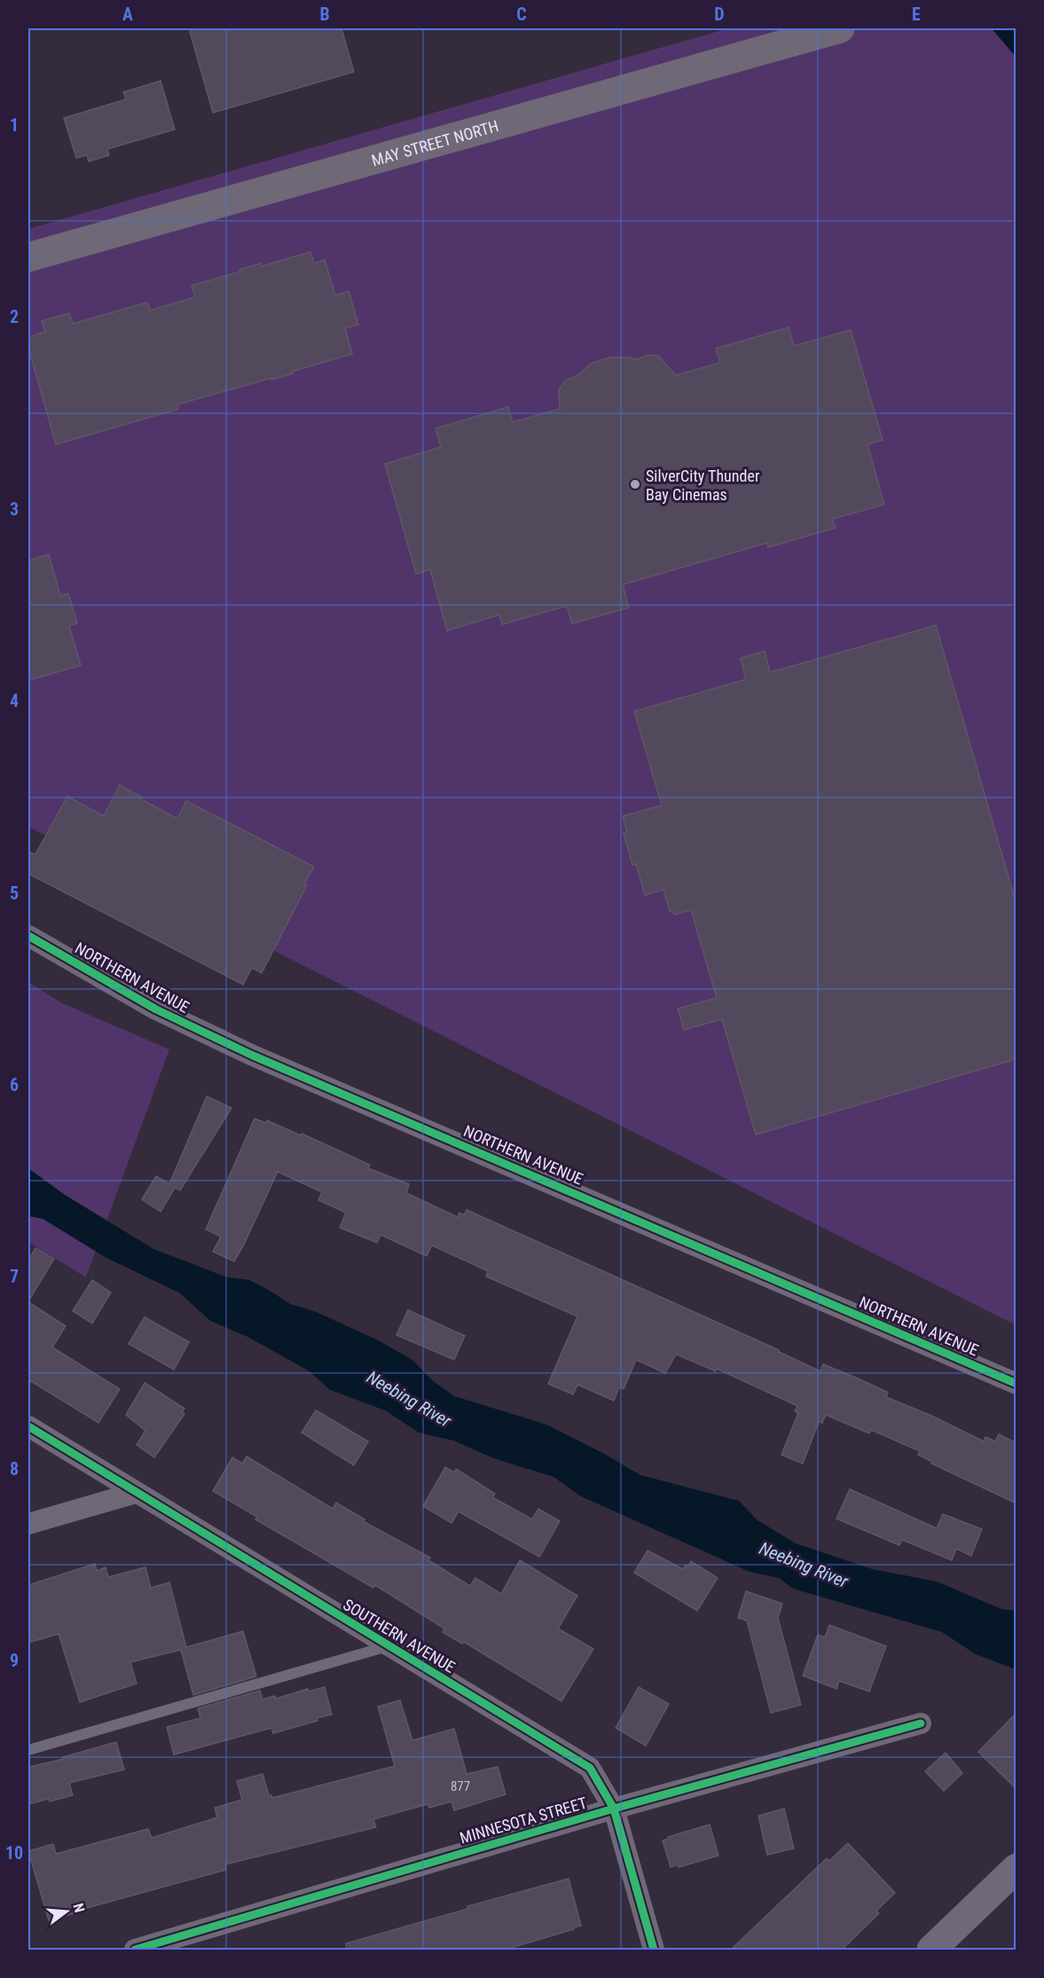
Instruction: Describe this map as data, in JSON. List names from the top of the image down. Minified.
{"streets":{"main road":["MAY STREET NORTH"],"street":["NORTHERN AVENUE","SOUTHERN AVENUE","MINNESOTA STREET"]},"crossings":[["SOUTHERN AVENUE","MINNESOTA STREET"]],"water":["Neebing River"],"places":["SilverCity Thunder Bay Cinemas"],"house_numbers":["877"],"north":"right","grid":{"columns":["A","B","C","D","E"],"rows":["1","2","3","4","5","6","7","8","9","10"]}}
